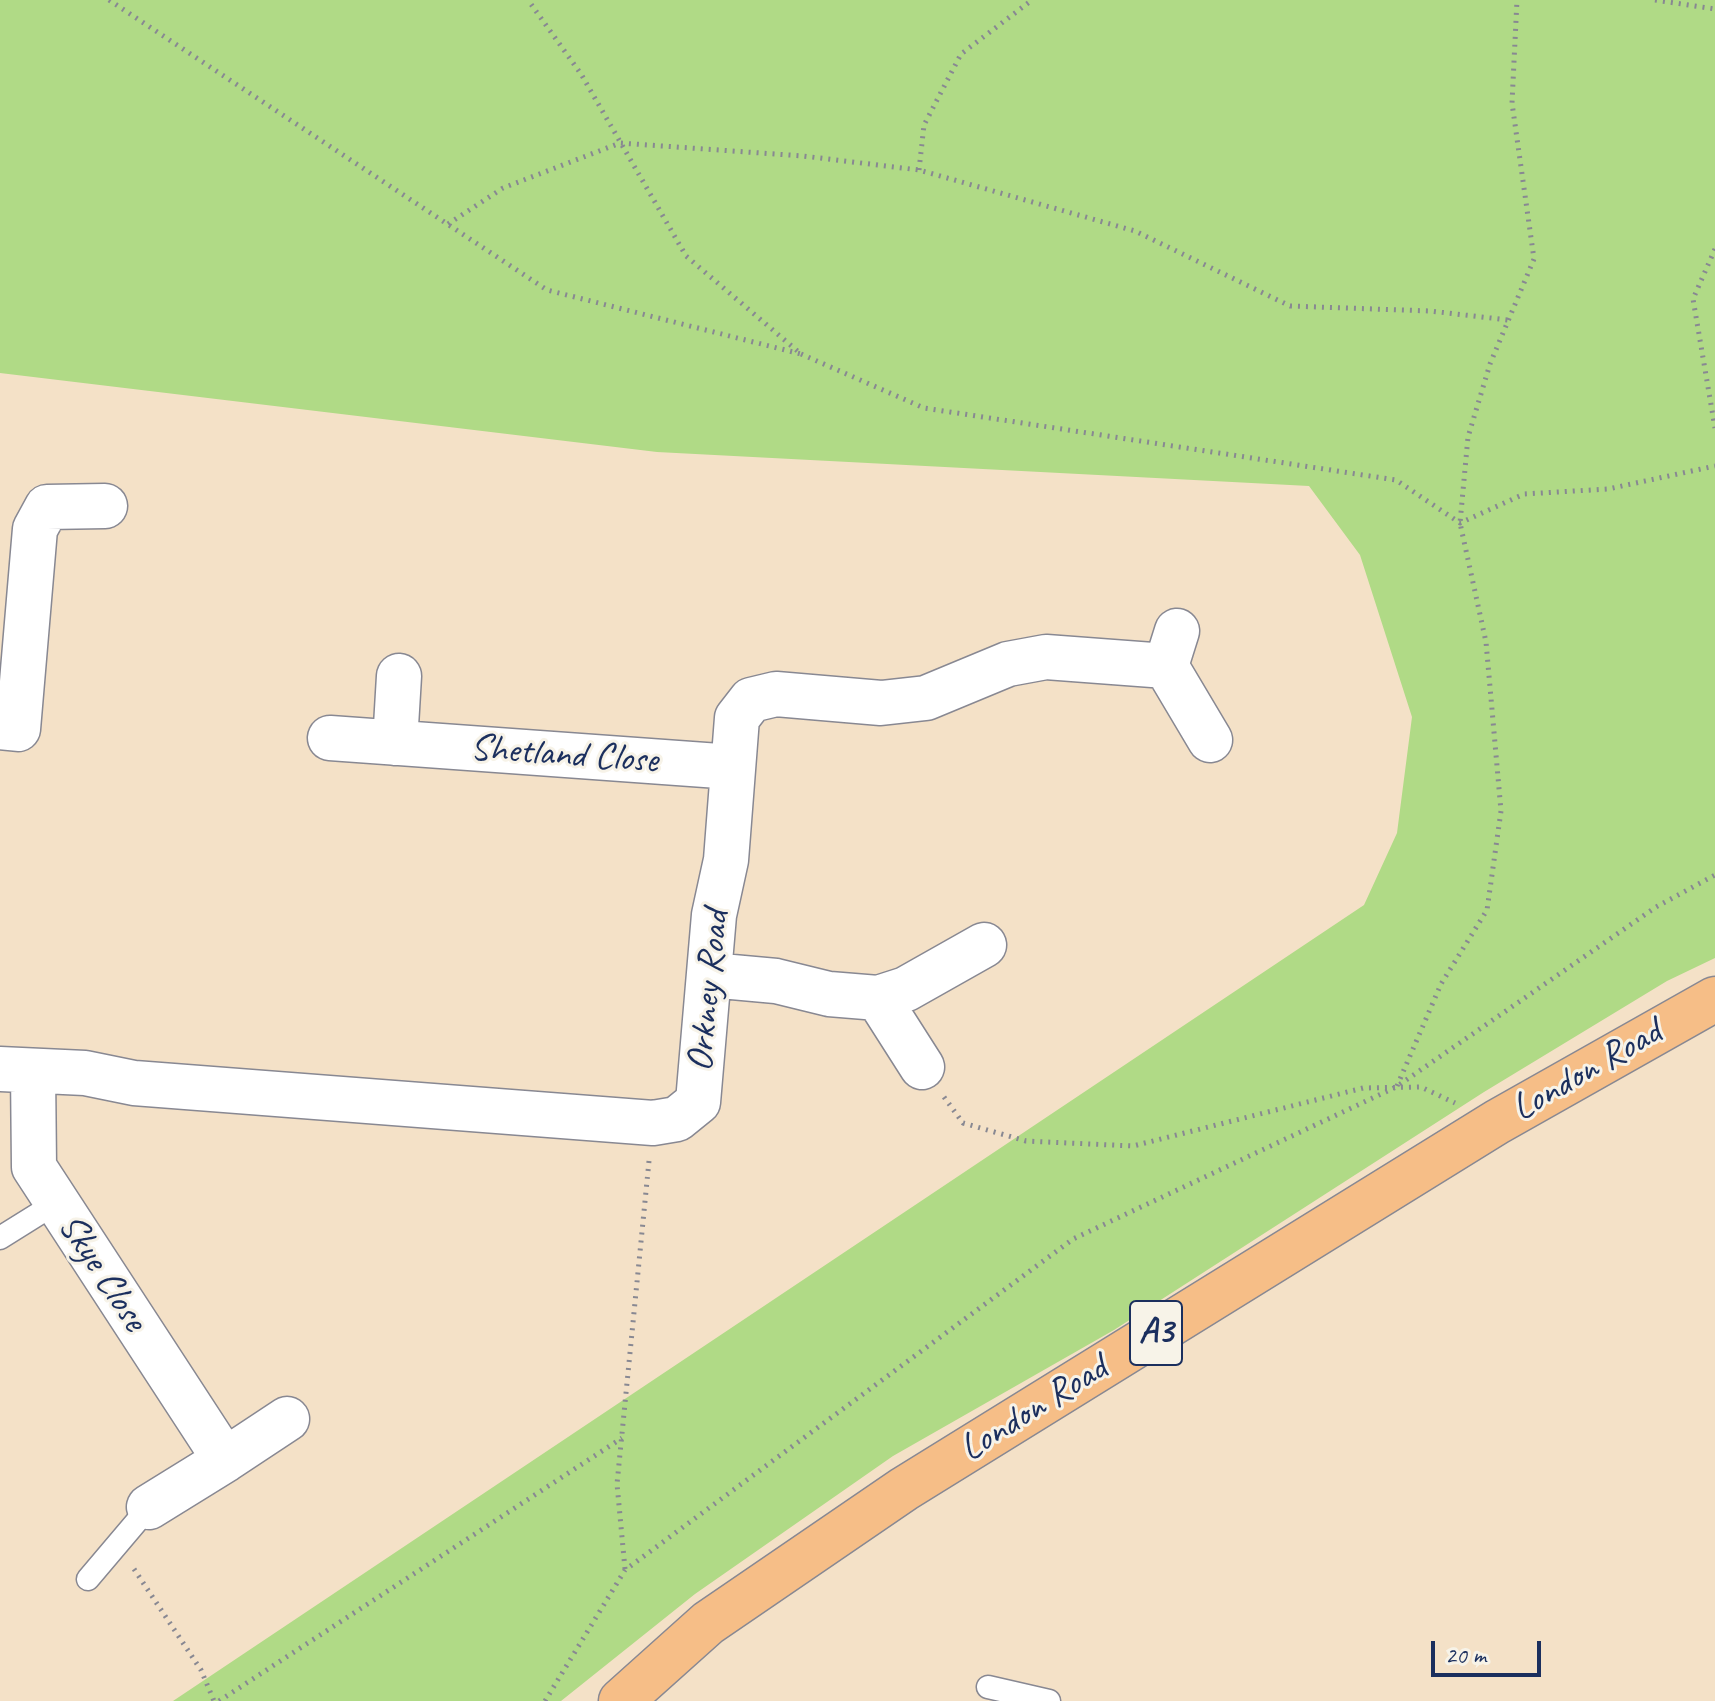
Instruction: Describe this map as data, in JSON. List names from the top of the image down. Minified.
{"streets":{"main road":["London Road","A3"],"street":["Shetland Close","Orkney Road","Skye Close"]},"crossings":[["Shetland Close","Orkney Road"],["Orkney Road","Skye Close"]],"scale_bar":"20 m"}
